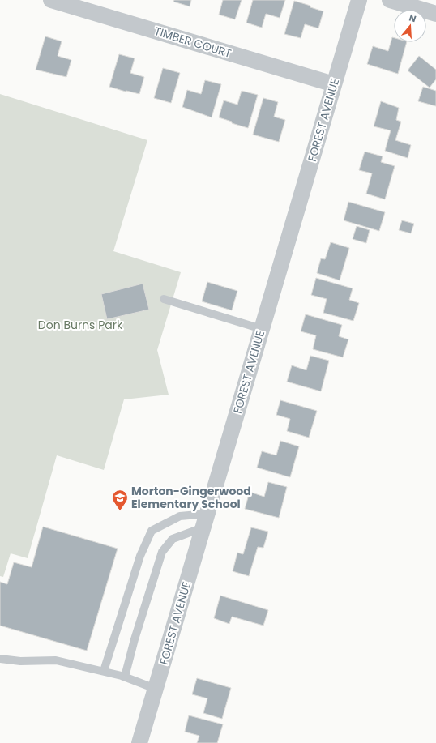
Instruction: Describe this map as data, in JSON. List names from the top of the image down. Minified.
{"streets":{"street":["TIMBER COURT","FOREST AVENUE"]},"crossings":[["TIMBER COURT","FOREST AVENUE"]],"parks":["Don Burns Park"],"places":{"school or university":["Morton-Gingerwood Elementary School"]},"north":"top"}
